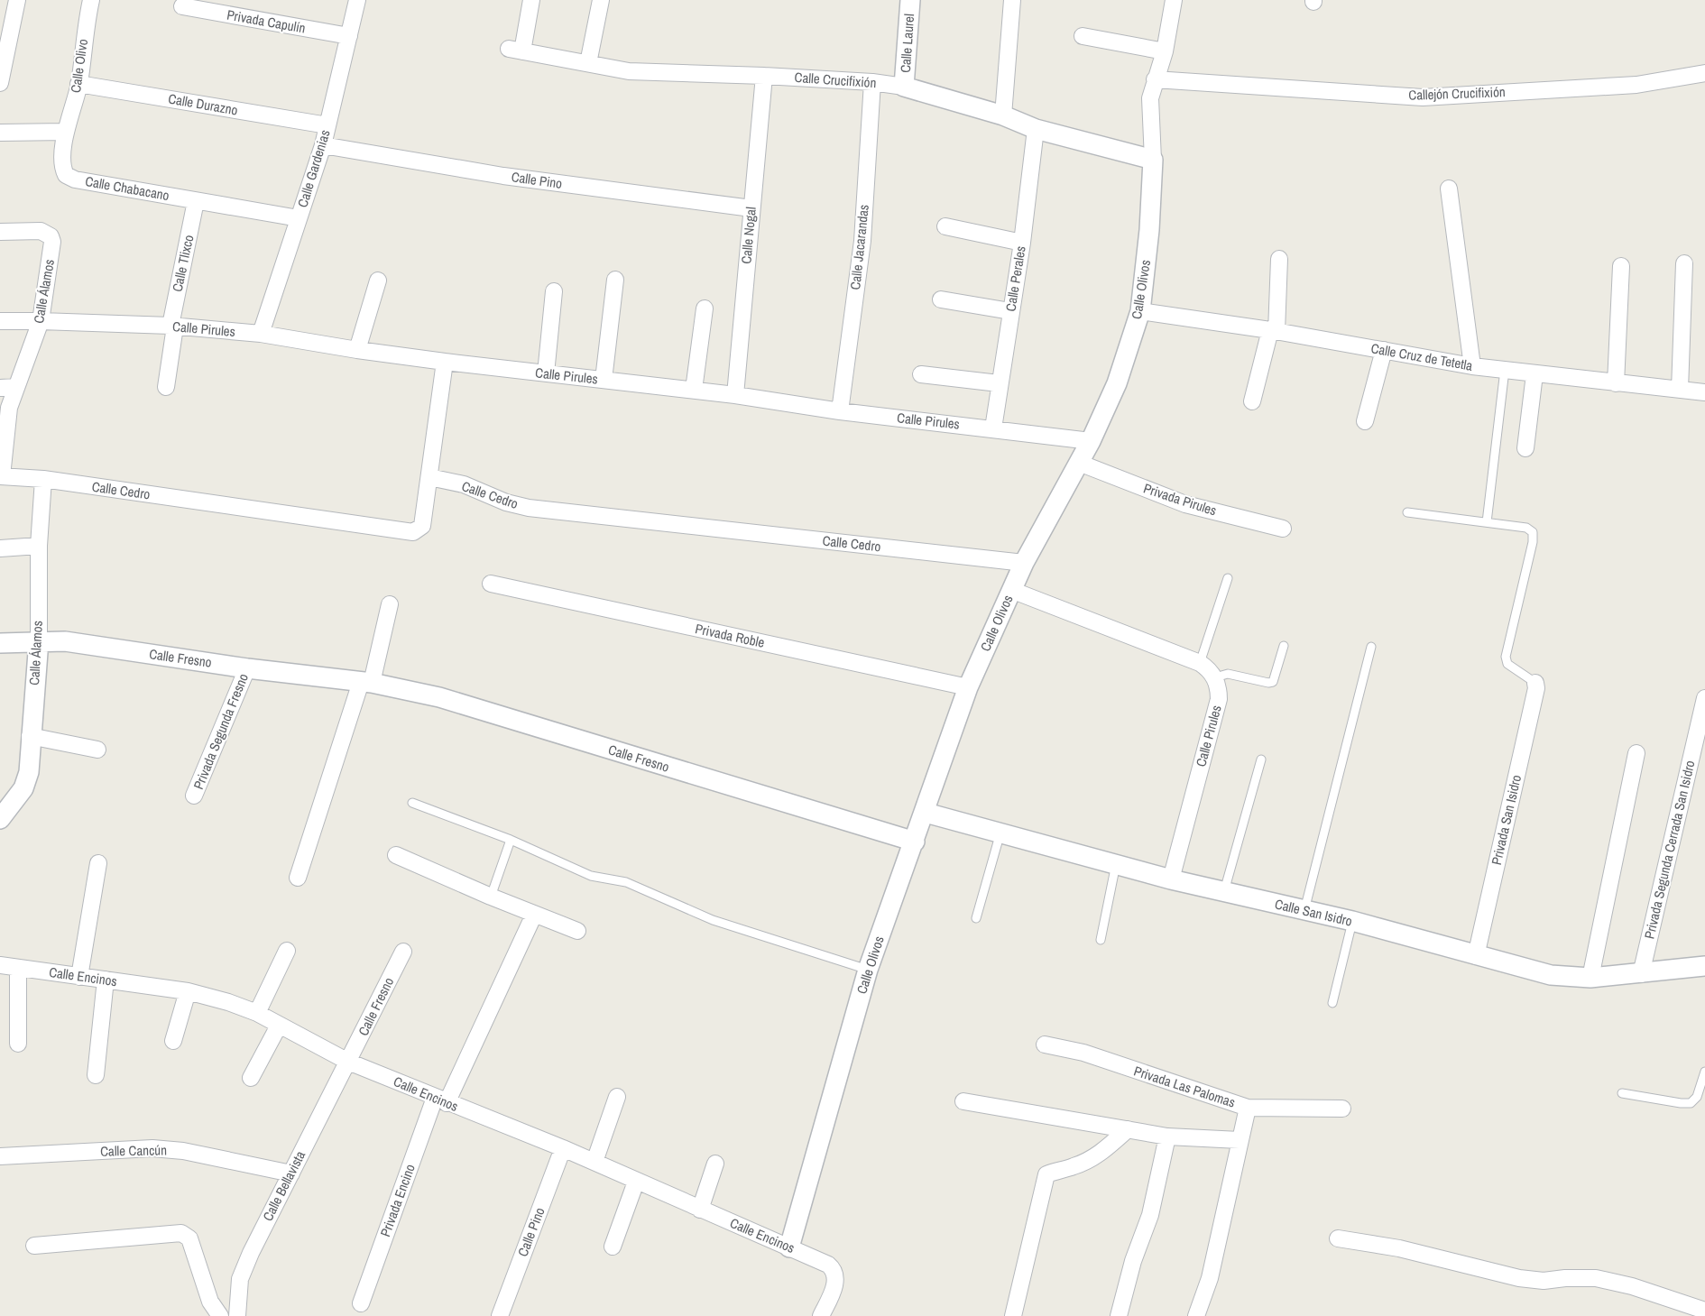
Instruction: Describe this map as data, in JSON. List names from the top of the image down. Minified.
{"streets":{"street":["Privada Capulín","Calle Laurel","Calle Olivo","Calle Crucifixión","Callejón Crucifixión","Calle Durazno","Calle Gardenias","Calle Pino","Calle Chabacano","Calle Nogal","Calle Jacarandas","Calle Tlixco","Calle Perales","Calle Olivos","Calle Álamos","Calle Pirules","Calle Cruz de Tetetla","Calle Cedro","Privada Pirules","Privada Roble","Calle Fresno","Privada Segunda Fresno","Privada San Isidro","Privada Segunda Cerrada San Isidro","Calle San Isidro","Calle Encinos","Privada Las Palomas","Calle Cancún","Calle Bellavista","Privada Encino"]},"crossings":[["Privada Capulín","Calle Gardenias"],["Calle Laurel","Calle Crucifixión"],["Calle Olivo","Calle Durazno"],["Calle Olivo","Calle Chabacano"],["Calle Crucifixión","Calle Nogal"],["Calle Crucifixión","Calle Jacarandas"],["Calle Crucifixión","Calle Perales"],["Calle Crucifixión","Calle Olivos"],["Callejón Crucifixión","Calle Olivos"],["Calle Durazno","Calle Gardenias"],["Calle Gardenias","Calle Pino"],["Calle Gardenias","Calle Chabacano"],["Calle Gardenias","Calle Pirules"],["Calle Pino","Calle Nogal"],["Calle Pino","Calle Encinos"],["Calle Chabacano","Calle Tlixco"],["Calle Nogal","Calle Pirules"],["Calle Jacarandas","Calle Pirules"],["Calle Tlixco","Calle Pirules"],["Calle Perales","Calle Pirules"],["Calle Olivos","Calle Pirules"],["Calle Olivos","Calle Cruz de Tetetla"],["Calle Olivos","Calle Cedro"],["Calle Olivos","Privada Pirules"],["Calle Olivos","Privada Roble"],["Calle Olivos","Calle Fresno"],["Calle Olivos","Calle San Isidro"],["Calle Olivos","Calle Encinos"],["Calle Álamos","Calle Pirules"],["Calle Álamos","Calle Cedro"],["Calle Álamos","Calle Fresno"],["Calle Pirules","Calle San Isidro"],["Calle Fresno","Privada Segunda Fresno"],["Calle Fresno","Calle Encinos"],["Calle Fresno","Calle Bellavista"],["Privada San Isidro","Calle San Isidro"],["Privada Segunda Cerrada San Isidro","Calle San Isidro"],["Calle Encinos","Calle Bellavista"],["Calle Encinos","Privada Encino"],["Calle Cancún","Calle Bellavista"]]}
